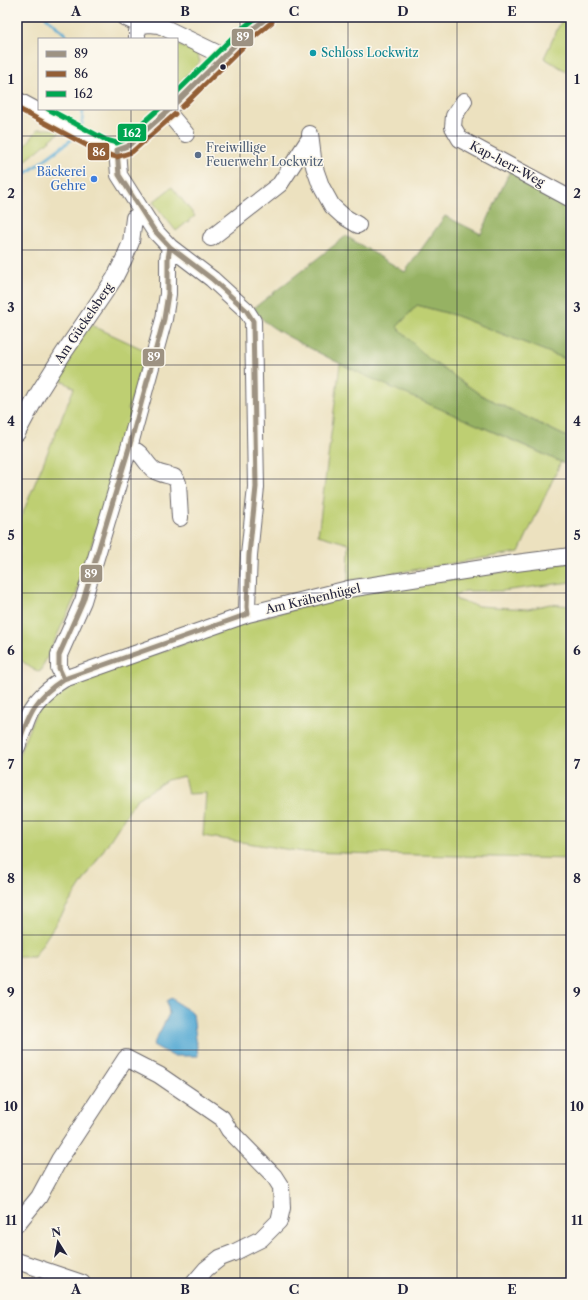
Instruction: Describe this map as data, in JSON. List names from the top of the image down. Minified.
{"streets":{"street":["Kap-herr-Weg","Am Gückelsberg","Am Krähenhügel"]},"places":["Schloss Lockwitz","Freiwillige Feuerwehr Lockwitz","Bäckerei Gehre"],"lines":["transit line 89","transit line 162","transit line 86"],"legend":["89","86","162"],"north":"top","grid":{"columns":["A","B","C","D","E"],"rows":["1","2","3","4","5","6","7","8","9","10","11"]}}
